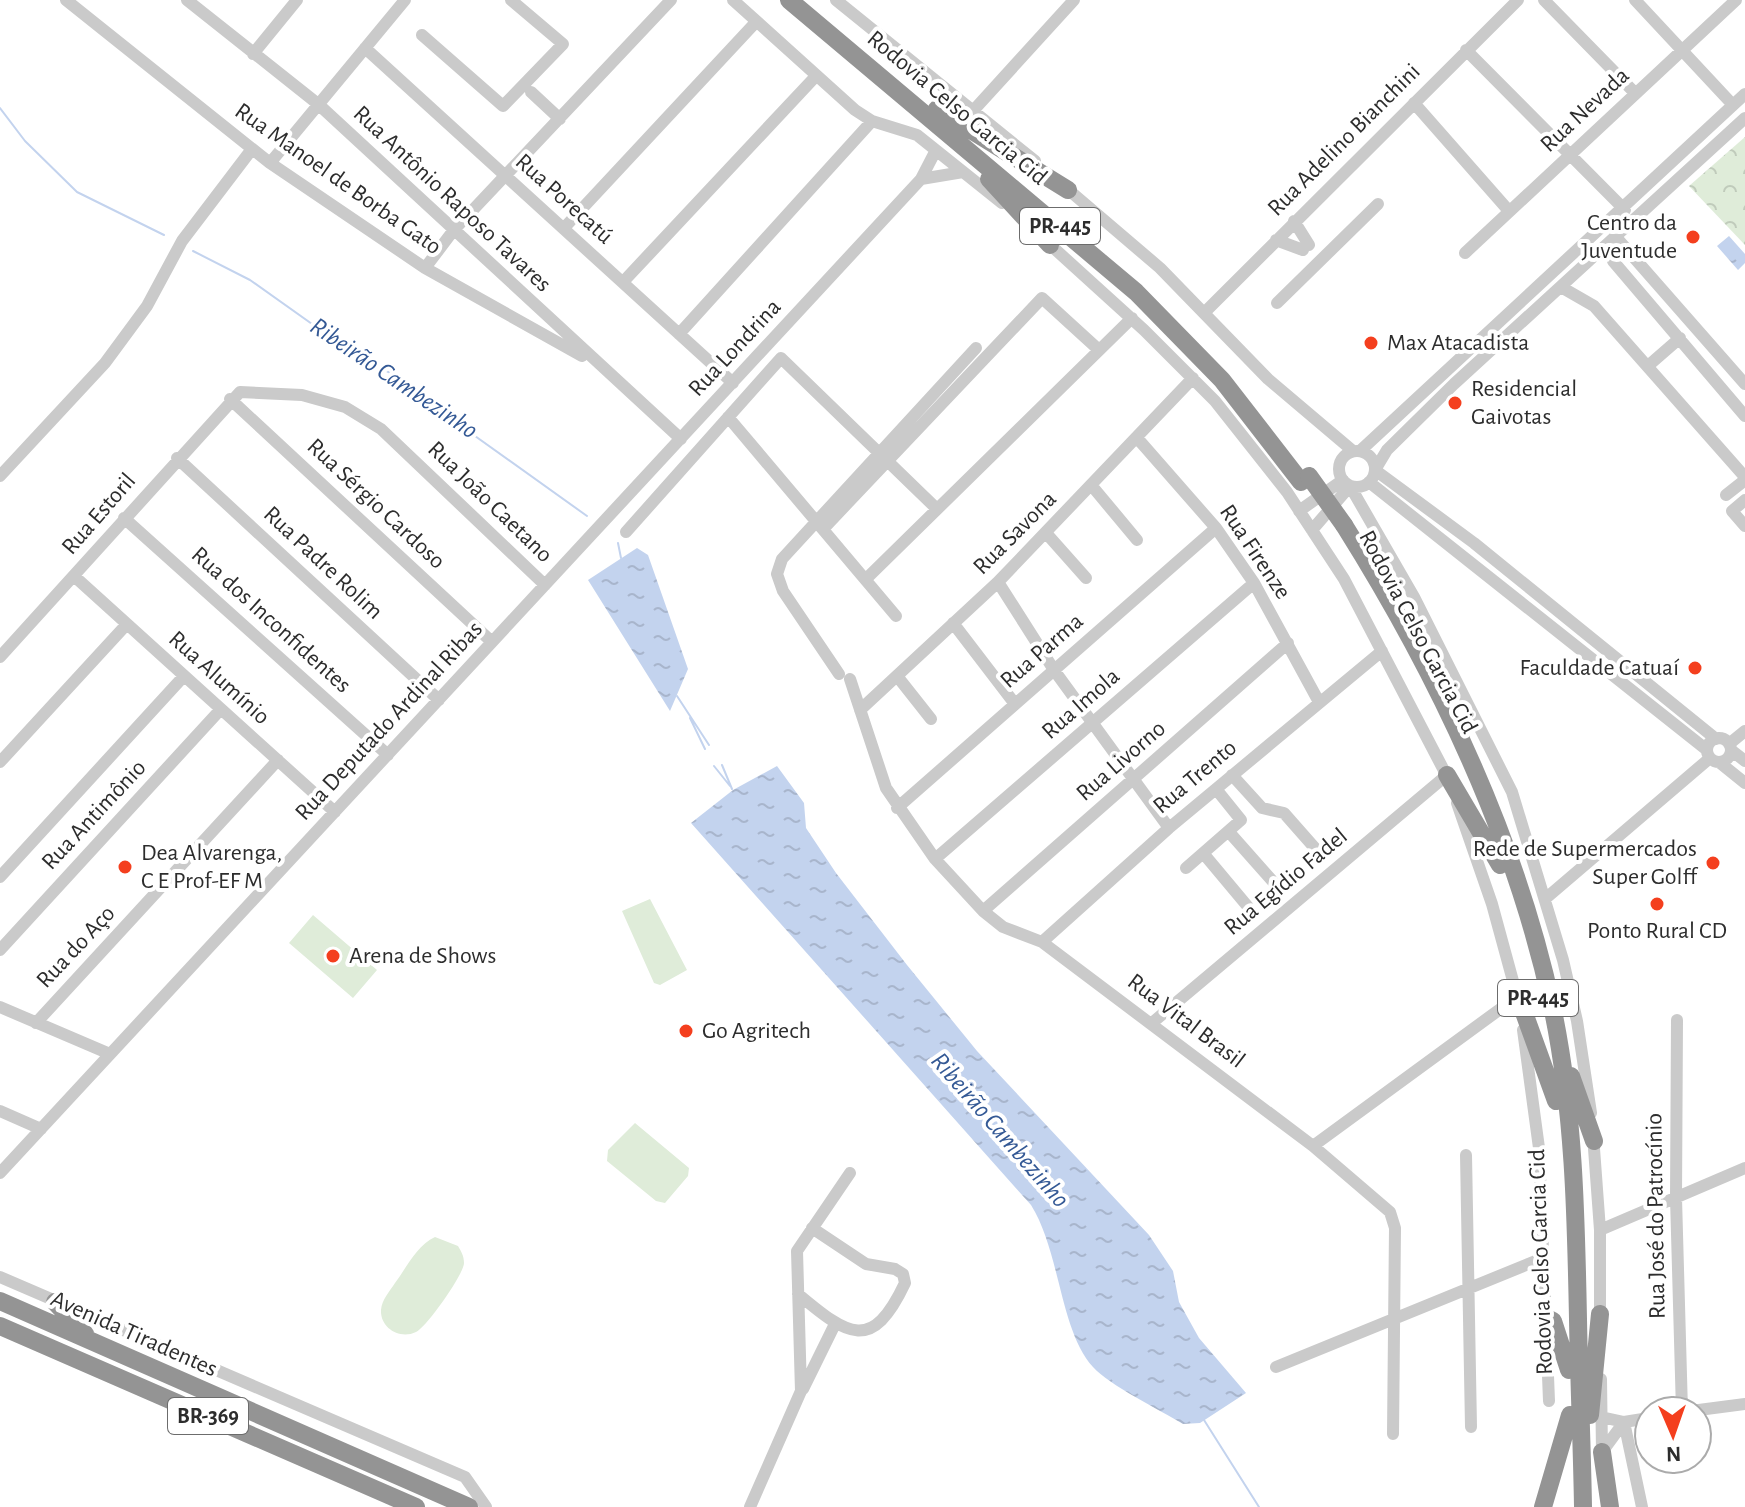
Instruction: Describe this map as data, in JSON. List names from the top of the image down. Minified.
{"streets":{"highway":["Rodovia Celso Garcia Cid","PR-445","Avenida Tiradentes","BR-369"],"street":["Rua Nevada","Rua Adelino Bianchini","Rua Manoel de Borba Gato","Rua Antônio Raposo Tavares","Rua Porecatú","Rua Londrina","Rua João Caetano","Rua Sérgio Cardoso","Rua Estoril","Rua Savona","Rua Firenze","Rua Padre Rolim","Rua dos Inconfidentes","Rua Parma","Rua Alumínio","Rua Imola","Rua Deputado Ardinal Ribas","Rua Livorno","Rua Trento","Rua Antimônio","Rua Egídio Fadel","Rua do Aço","Rua Vital Brasil","Rua José do Patrocínio"]},"crossings":[["Rua Manoel de Borba Gato","Rua Antônio Raposo Tavares"],["Rua Antônio Raposo Tavares","Rua Londrina"],["Rua Porecatú","Rua Londrina"],["Rua Londrina","Rua Deputado Ardinal Ribas"],["Rua João Caetano","Rua Sérgio Cardoso"],["Rua João Caetano","Rua Estoril"],["Rua João Caetano","Rua Deputado Ardinal Ribas"],["Rua Sérgio Cardoso","Rua Estoril"],["Rua Sérgio Cardoso","Rua Deputado Ardinal Ribas"],["Rua Estoril","Rua Padre Rolim"],["Rua Estoril","Rua dos Inconfidentes"],["Rua Estoril","Rua Alumínio"],["Rua Savona","Rua Firenze"],["Rua Savona","Rua Vital Brasil"],["Rua Firenze","Rua Parma"],["Rua Firenze","Rua Imola"],["Rua Firenze","Rua Livorno"],["Rua Firenze","Rua Trento"],["Rua Padre Rolim","Rua Deputado Ardinal Ribas"],["Rua dos Inconfidentes","Rua Deputado Ardinal Ribas"],["Rua Parma","Rua Vital Brasil"],["Rua Alumínio","Rua Deputado Ardinal Ribas"],["Rua Alumínio","Rua Antimônio"],["Rua Alumínio","Rua do Aço"],["Rua Imola","Rua Vital Brasil"],["Rua Livorno","Rua Vital Brasil"],["Rua Trento","Rua Vital Brasil"],["Rua Egídio Fadel","Rua Vital Brasil"]],"water":["Ribeirão Cambezinho"],"places":["Centro da Juventude","Max Atacadista","Residencial Gaivotas","Faculdade Catuaí","Rede de Supermercados Super Golff","Dea Alvarenga, C E Prof-EF M","Ponto Rural CD","Arena de Shows","Go Agritech"],"north":"bottom"}
